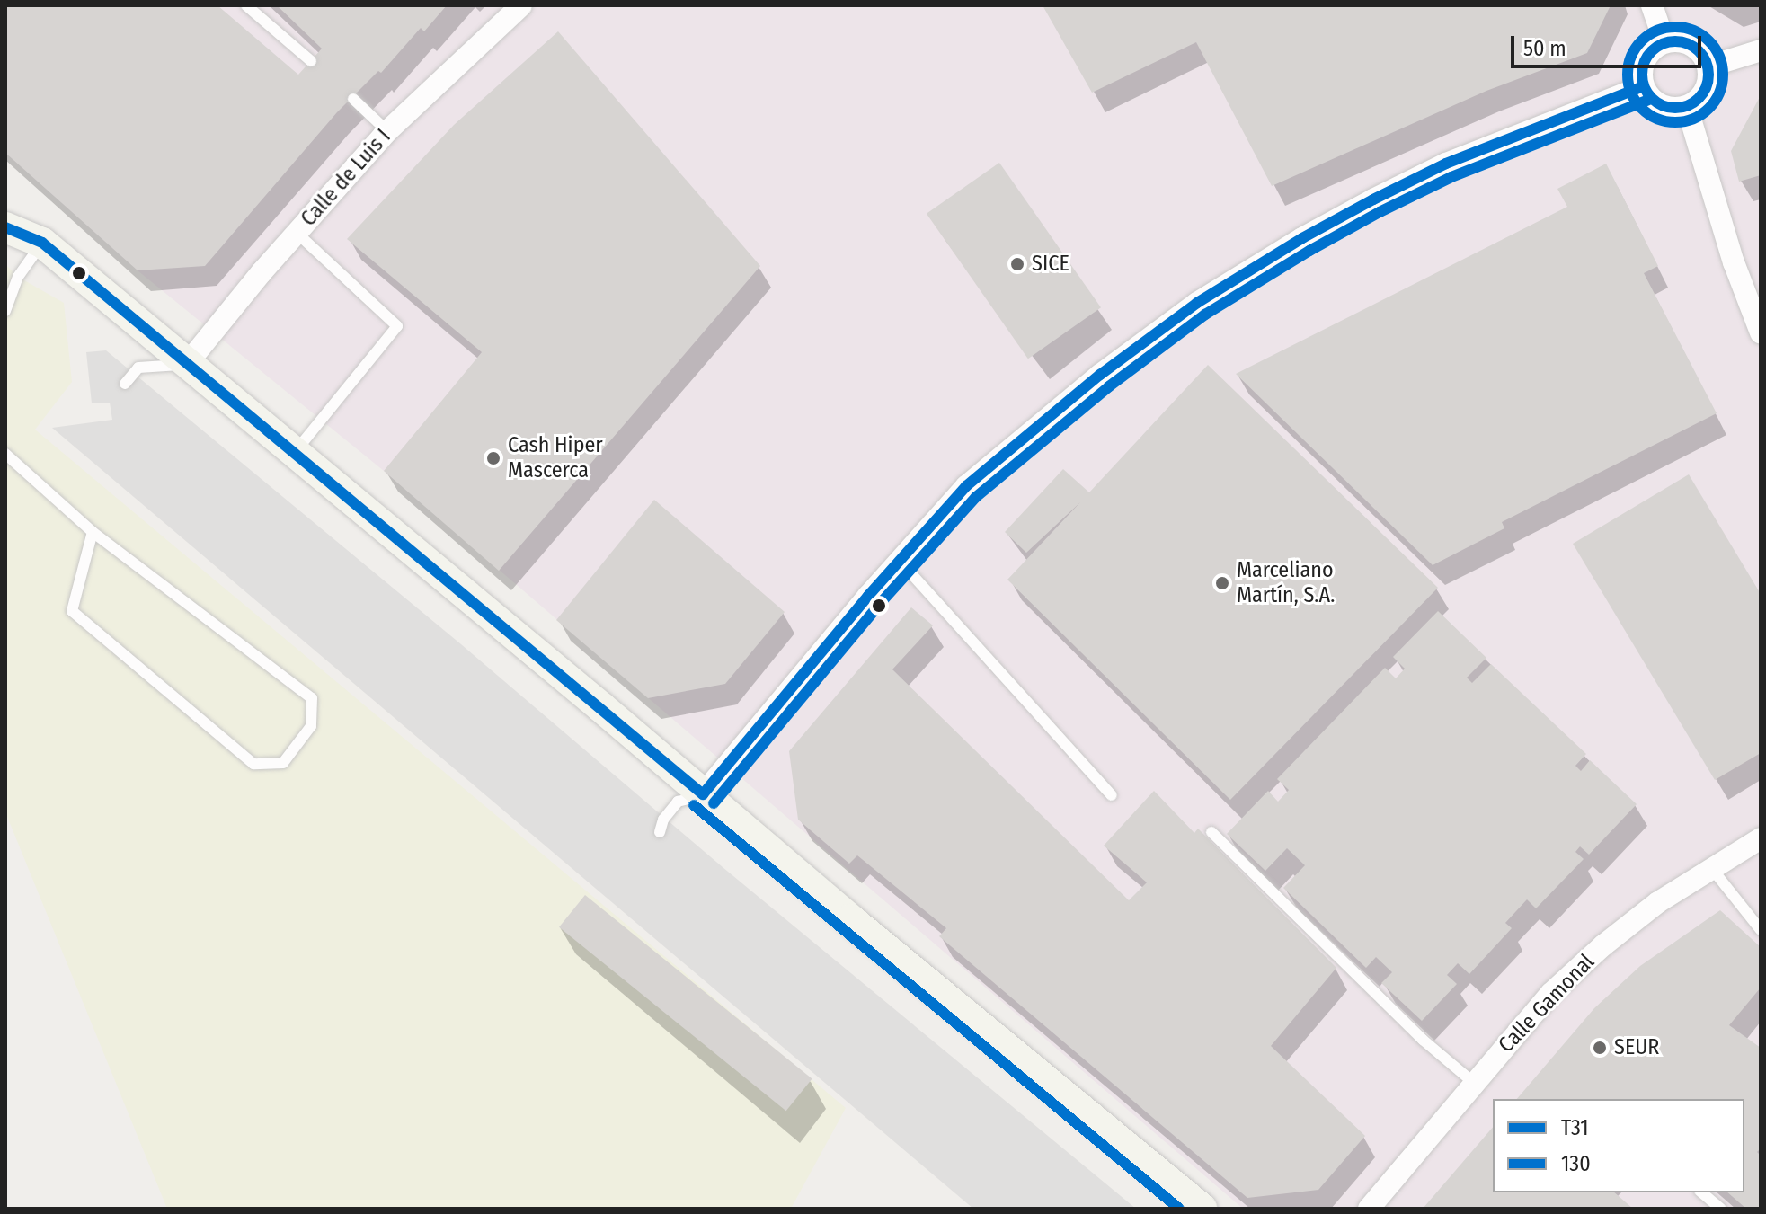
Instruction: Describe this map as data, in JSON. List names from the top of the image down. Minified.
{"streets":{"street":["Calle de Luis I","Calle Gamonal"]},"places":["SICE","Cash Hiper Mascerca","Marceliano Martín, S.A.","SEUR"],"lines":["transit line 130","transit line T31"],"legend":["T31","130"],"scale_bar":"50 m"}
